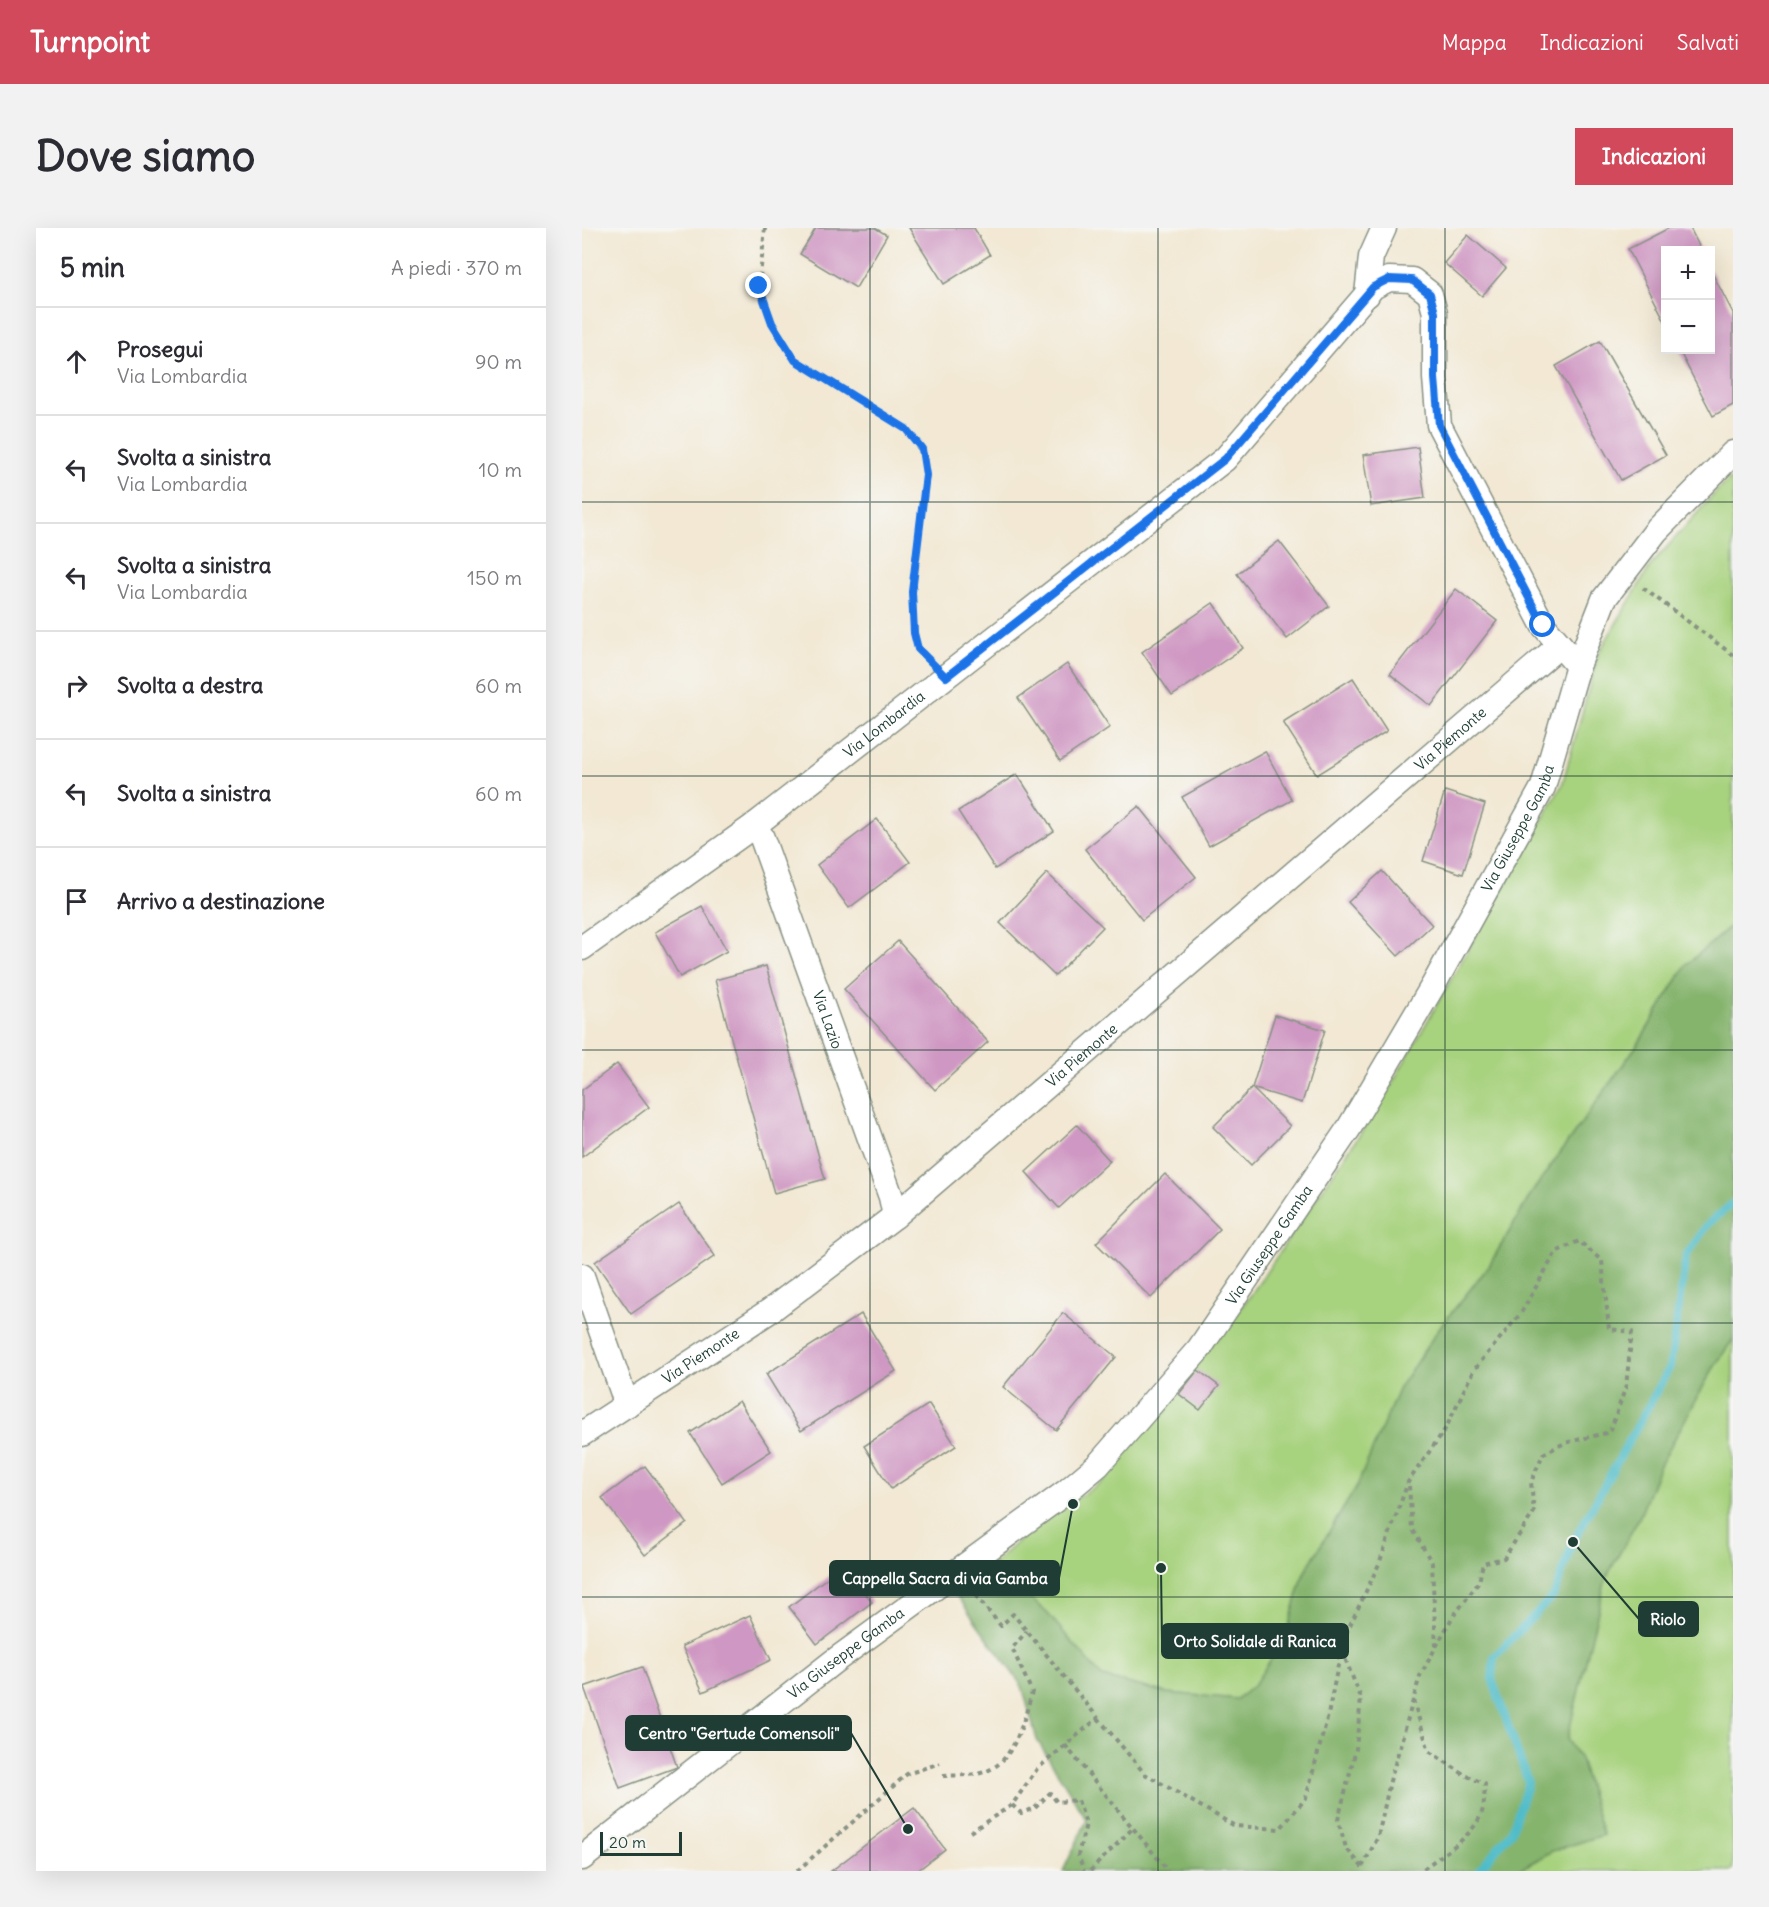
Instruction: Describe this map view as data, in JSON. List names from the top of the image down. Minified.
{"streets":{"street":["Via Lombardia","Via Piemonte","Via Giuseppe Gamba","Via Lazio"]},"crossings":[["Via Lombardia","Via Piemonte"],["Via Lombardia","Via Giuseppe Gamba"],["Via Lombardia","Via Lazio"],["Via Piemonte","Via Lazio"]],"places":["Cappella Sacra di via Gamba","Riolo","Orto Solidale di Ranica","Centro \"Gertude Comensoli\""],"scale_bar":"20 m","page":{"header":"Turnpoint","nav":["Mappa","Indicazioni","Salvati"],"buttons":"Indicazioni","title":"Dove siamo","heading":["5 min","A piedi · 370 m"],"map_buttons":["+","−"],"list":[["Prosegui","Via Lombardia","90 m"],["Svolta a sinistra","Via Lombardia","10 m"],["Svolta a sinistra","Via Lombardia","150 m"],["Svolta a destra","60 m"],["Svolta a sinistra","60 m"],"Arrivo a destinazione"],"scale":"20 m"}}
